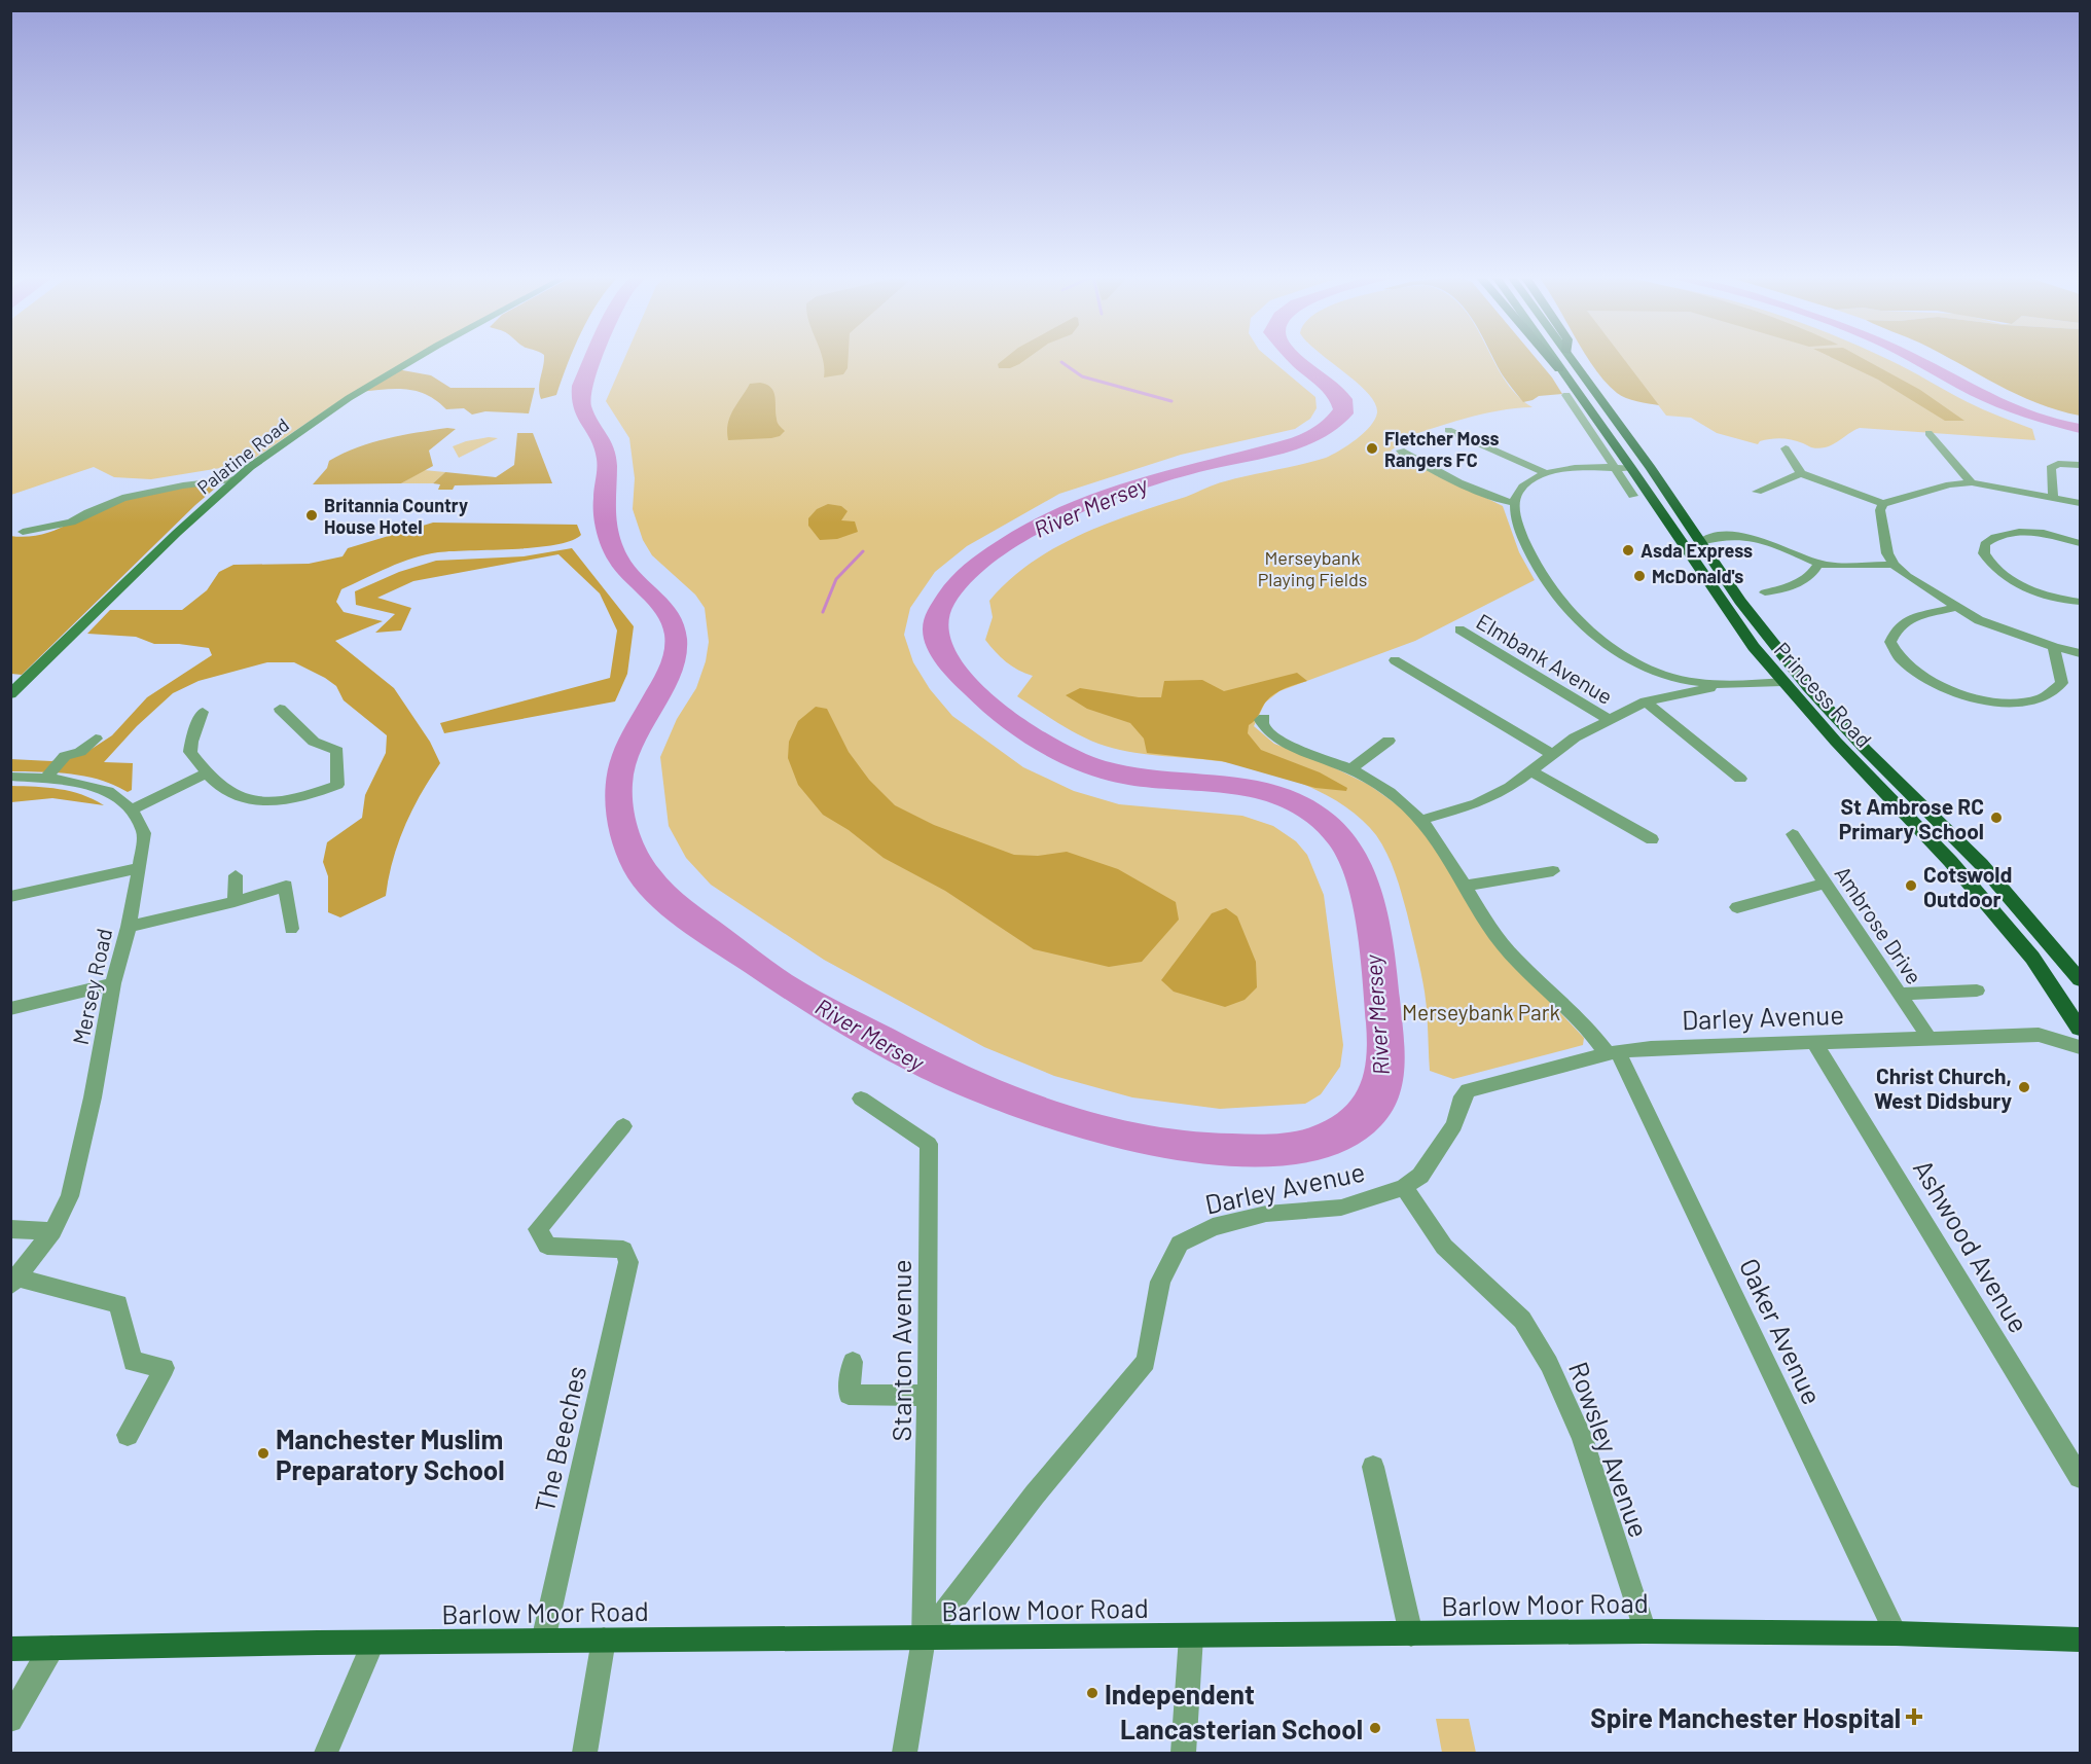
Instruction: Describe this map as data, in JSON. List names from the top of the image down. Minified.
{"streets":{"highway":["Princess Road"],"main road":["Palatine Road","Barlow Moor Road"],"street":["Elmbank Avenue","Ambrose Drive","Mersey Road","Darley Avenue","Ashwood Avenue","Oaker Avenue","Stanton Avenue","The Beeches","Rowsley Avenue"]},"crossings":[["Ambrose Drive","Darley Avenue"],["Darley Avenue","Ashwood Avenue"],["Darley Avenue","Oaker Avenue"],["Darley Avenue","Stanton Avenue"],["Darley Avenue","Rowsley Avenue"],["Darley Avenue","Barlow Moor Road"],["Oaker Avenue","Barlow Moor Road"],["Stanton Avenue","Barlow Moor Road"],["The Beeches","Barlow Moor Road"],["Rowsley Avenue","Barlow Moor Road"]],"water":["River Mersey"],"parks":["Merseybank Playing Fields","Merseybank Park"],"places":{"other":["Fletcher Moss Rangers FC","Britannia Country House Hotel","Asda Express","McDonald's","St Ambrose RC Primary School","Cotswold Outdoor","Christ Church, West Didsbury","Manchester Muslim Preparatory School","Independent","Lancasterian School"],"health":["Spire Manchester Hospital"]}}
